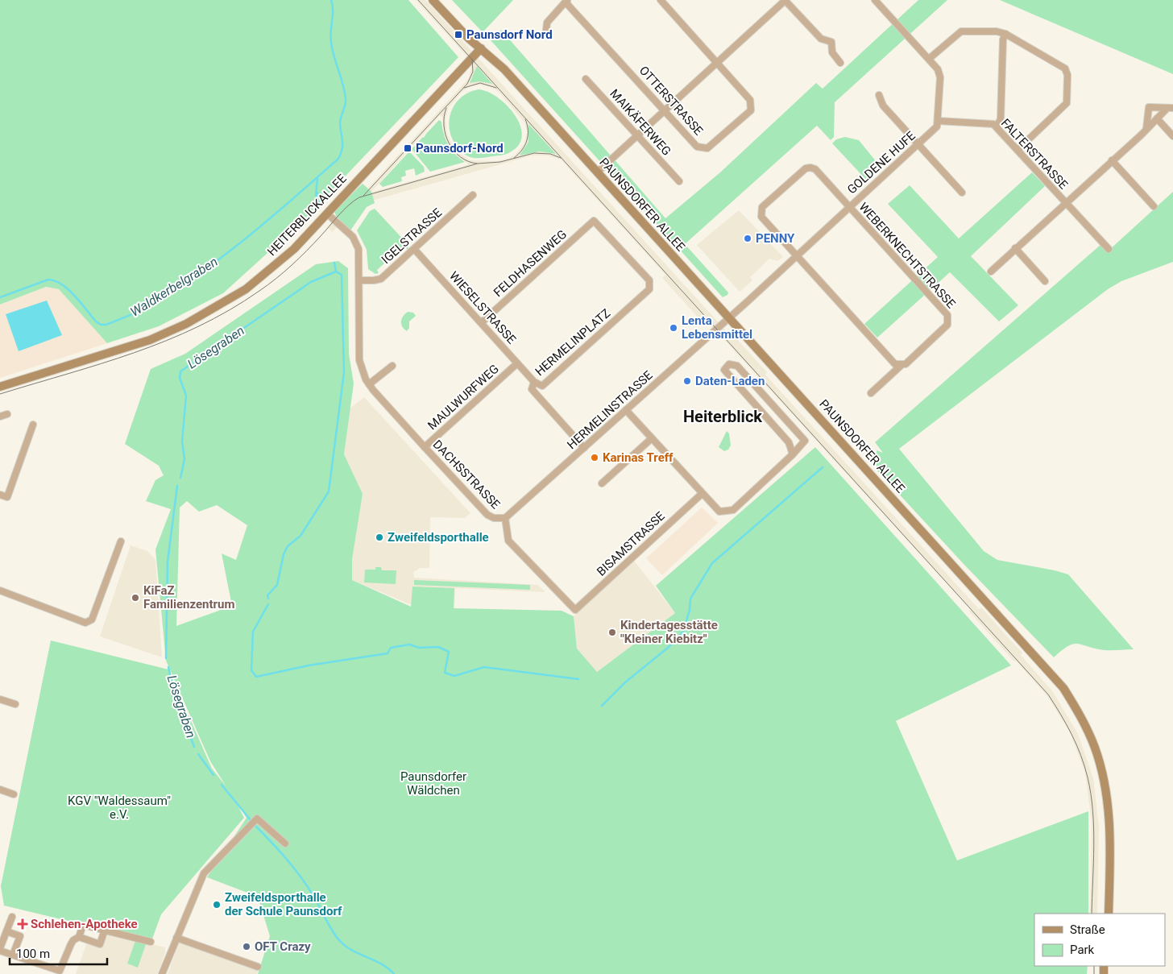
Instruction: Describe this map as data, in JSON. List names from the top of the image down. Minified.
{"streets":{"main road":["PAUNSDORFER ALLEE","HEITERBLICKALLEE"],"street":["OTTERSTRASSE","MAIKÄFERWEG","FALTERSTRASSE","GOLDENE HUFE","IGELSTRASSE","WEBERKNECHTSTRASSE","FELDHASENWEG","WIESELSTRASSE","HERMELINPLATZ","MAULWURFWEG","HERMELINSTRASSE","DACHSSTRASSE","BISAMSTRASSE"]},"crossings":[["FALTERSTRASSE","GOLDENE HUFE"],["GOLDENE HUFE","PAUNSDORFER ALLEE"],["GOLDENE HUFE","WEBERKNECHTSTRASSE"],["GOLDENE HUFE","HERMELINSTRASSE"],["PAUNSDORFER ALLEE","HEITERBLICKALLEE"],["PAUNSDORFER ALLEE","HERMELINSTRASSE"],["HEITERBLICKALLEE","DACHSSTRASSE"],["IGELSTRASSE","WIESELSTRASSE"],["IGELSTRASSE","DACHSSTRASSE"],["FELDHASENWEG","WIESELSTRASSE"],["FELDHASENWEG","HERMELINPLATZ"],["WIESELSTRASSE","HERMELINPLATZ"],["WIESELSTRASSE","MAULWURFWEG"],["HERMELINPLATZ","HERMELINSTRASSE"],["MAULWURFWEG","DACHSSTRASSE"],["HERMELINSTRASSE","DACHSSTRASSE"],["DACHSSTRASSE","BISAMSTRASSE"]],"districts":["Heiterblick"],"water":["Waldkerbelgraben","Lösegraben"],"parks":["Paunsdorfer Wäldchen","KGV \"Waldessaum\" e.V."],"places":{"transit":["Paunsdorf Nord","Paunsdorf-Nord"],"other":["PENNY","Lenta Lebensmittel","Daten-Laden","Karinas Treff","Zweifeldsporthalle","KiFaZ Familienzentrum","Kindertagesstätte \"Kleiner Kiebitz\"","Zweifeldsporthalle der Schule Paunsdorf","OFT Crazy"],"health":["Schlehen-Apotheke"]},"legend":["Straße","Park"],"scale_bar":"100 m"}
